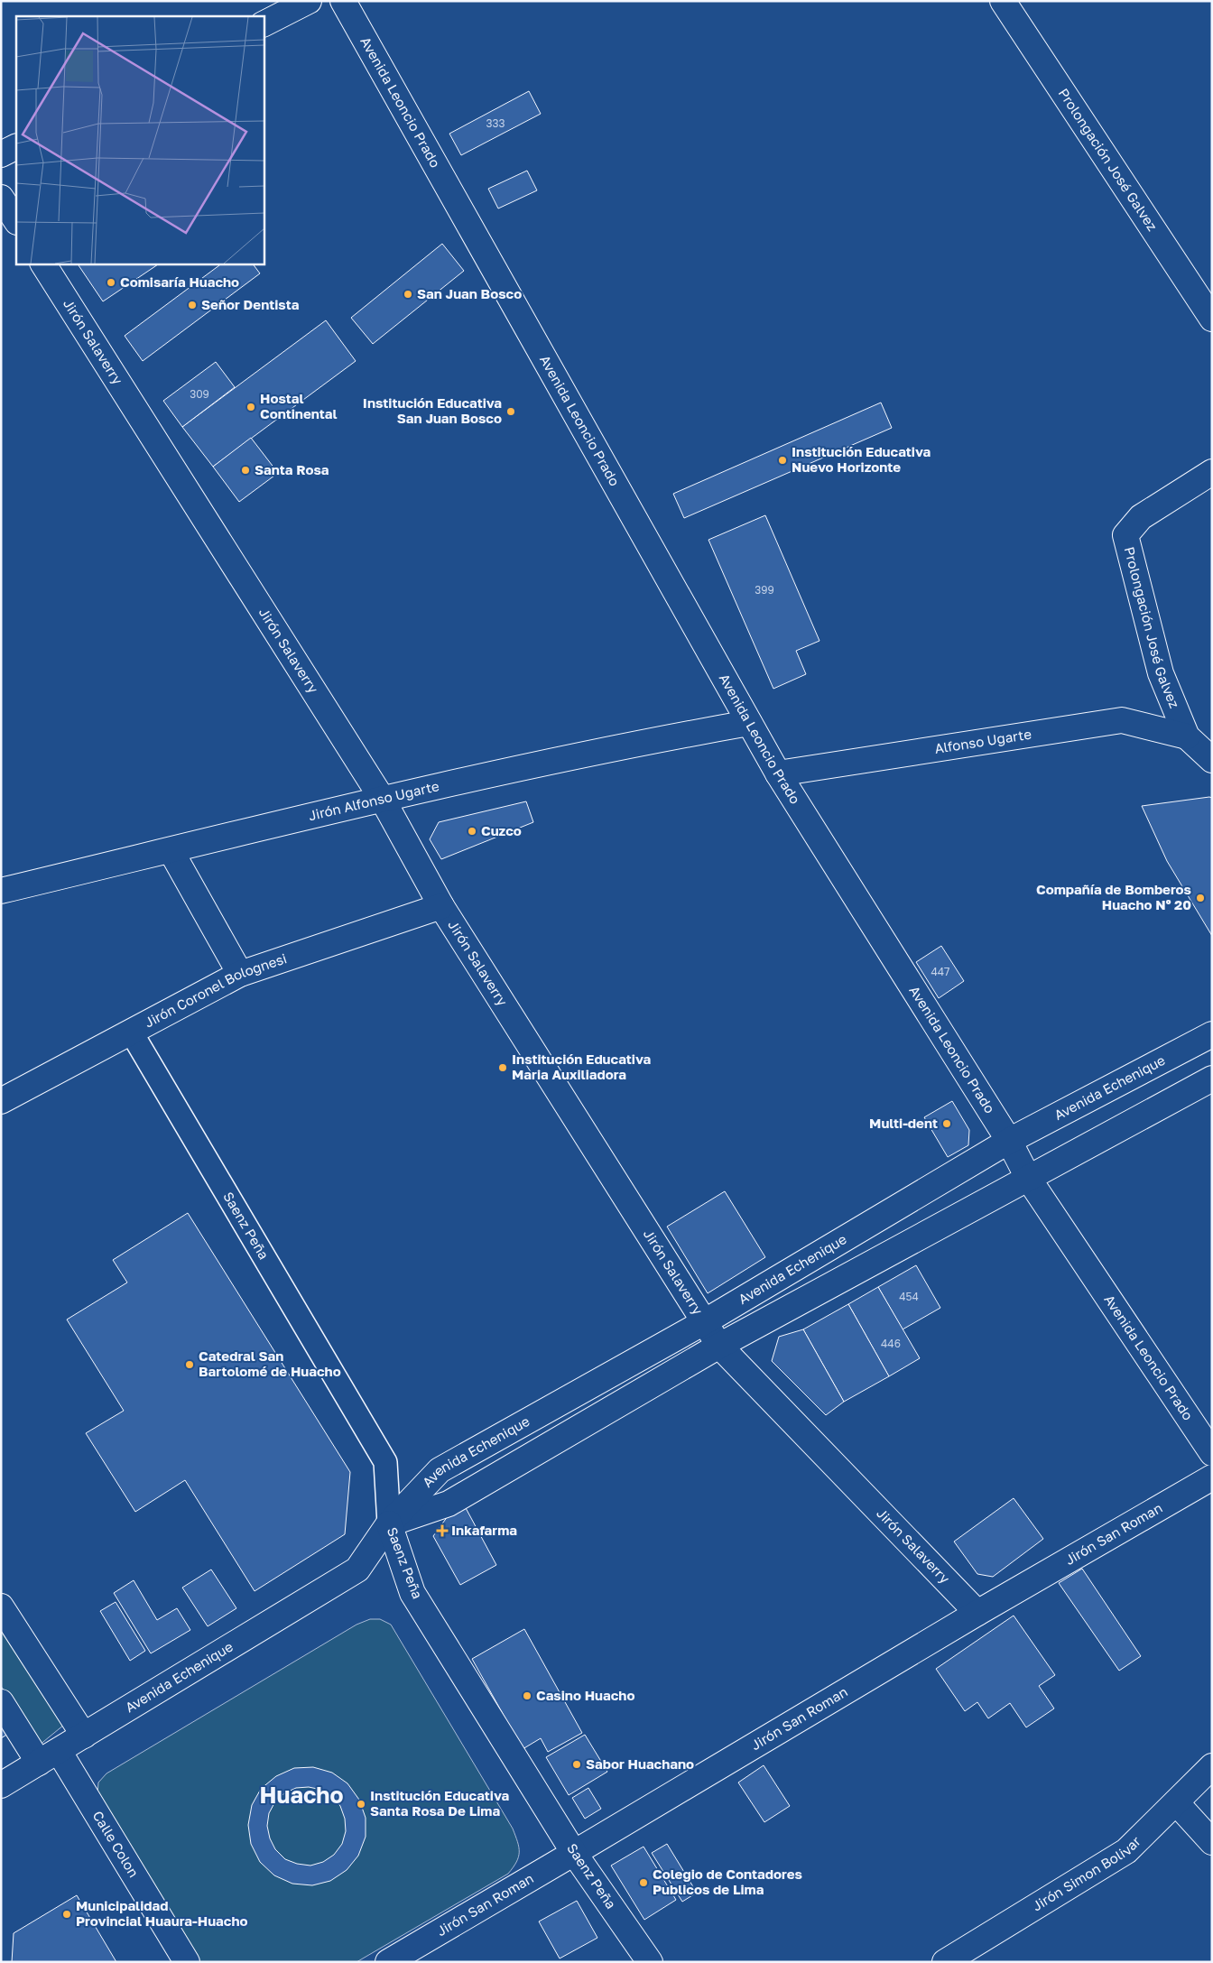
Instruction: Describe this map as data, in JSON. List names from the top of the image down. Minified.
{"streets":{"street":["Avenida Leoncio Prado","Prolongación José Galvez","Jirón Salaverry","Alfonso Ugarte","Jirón Alfonso Ugarte","Jirón Coronel Bolognesi","Avenida Echenique","Saenz Peña","Jirón San Roman","Calle Colon","Jirón Simon Bolivar"]},"crossings":[["Avenida Leoncio Prado","Alfonso Ugarte"],["Avenida Leoncio Prado","Jirón Alfonso Ugarte"],["Avenida Leoncio Prado","Avenida Echenique"],["Prolongación José Galvez","Alfonso Ugarte"],["Jirón Salaverry","Jirón Alfonso Ugarte"],["Jirón Salaverry","Jirón Coronel Bolognesi"],["Jirón Salaverry","Avenida Echenique"],["Jirón Salaverry","Jirón San Roman"],["Jirón Coronel Bolognesi","Saenz Peña"],["Avenida Echenique","Saenz Peña"],["Avenida Echenique","Calle Colon"],["Saenz Peña","Jirón San Roman"]],"districts":["Huacho"],"places":{"other":["Comisaría Huacho","San Juan Bosco","Señor Dentista","Hostal Continental","Institución Educativa San Juan Bosco","Institución Educativa Nuevo Horizonte","Santa Rosa","Cuzco","Compañía de Bomberos Huacho Nº 20","Institución Educativa Maria Auxiliadora","Multi-dent","Catedral San Bartolomé de Huacho","Casino Huacho","Sabor Huachano","Institución Educativa Santa Rosa De Lima","Colegio de Contadores Publicos de Lima","Municipalidad Provincial Huaura-Huacho"],"health":["Inkafarma"]},"house_numbers":["333","309","399","447","454","446"]}
